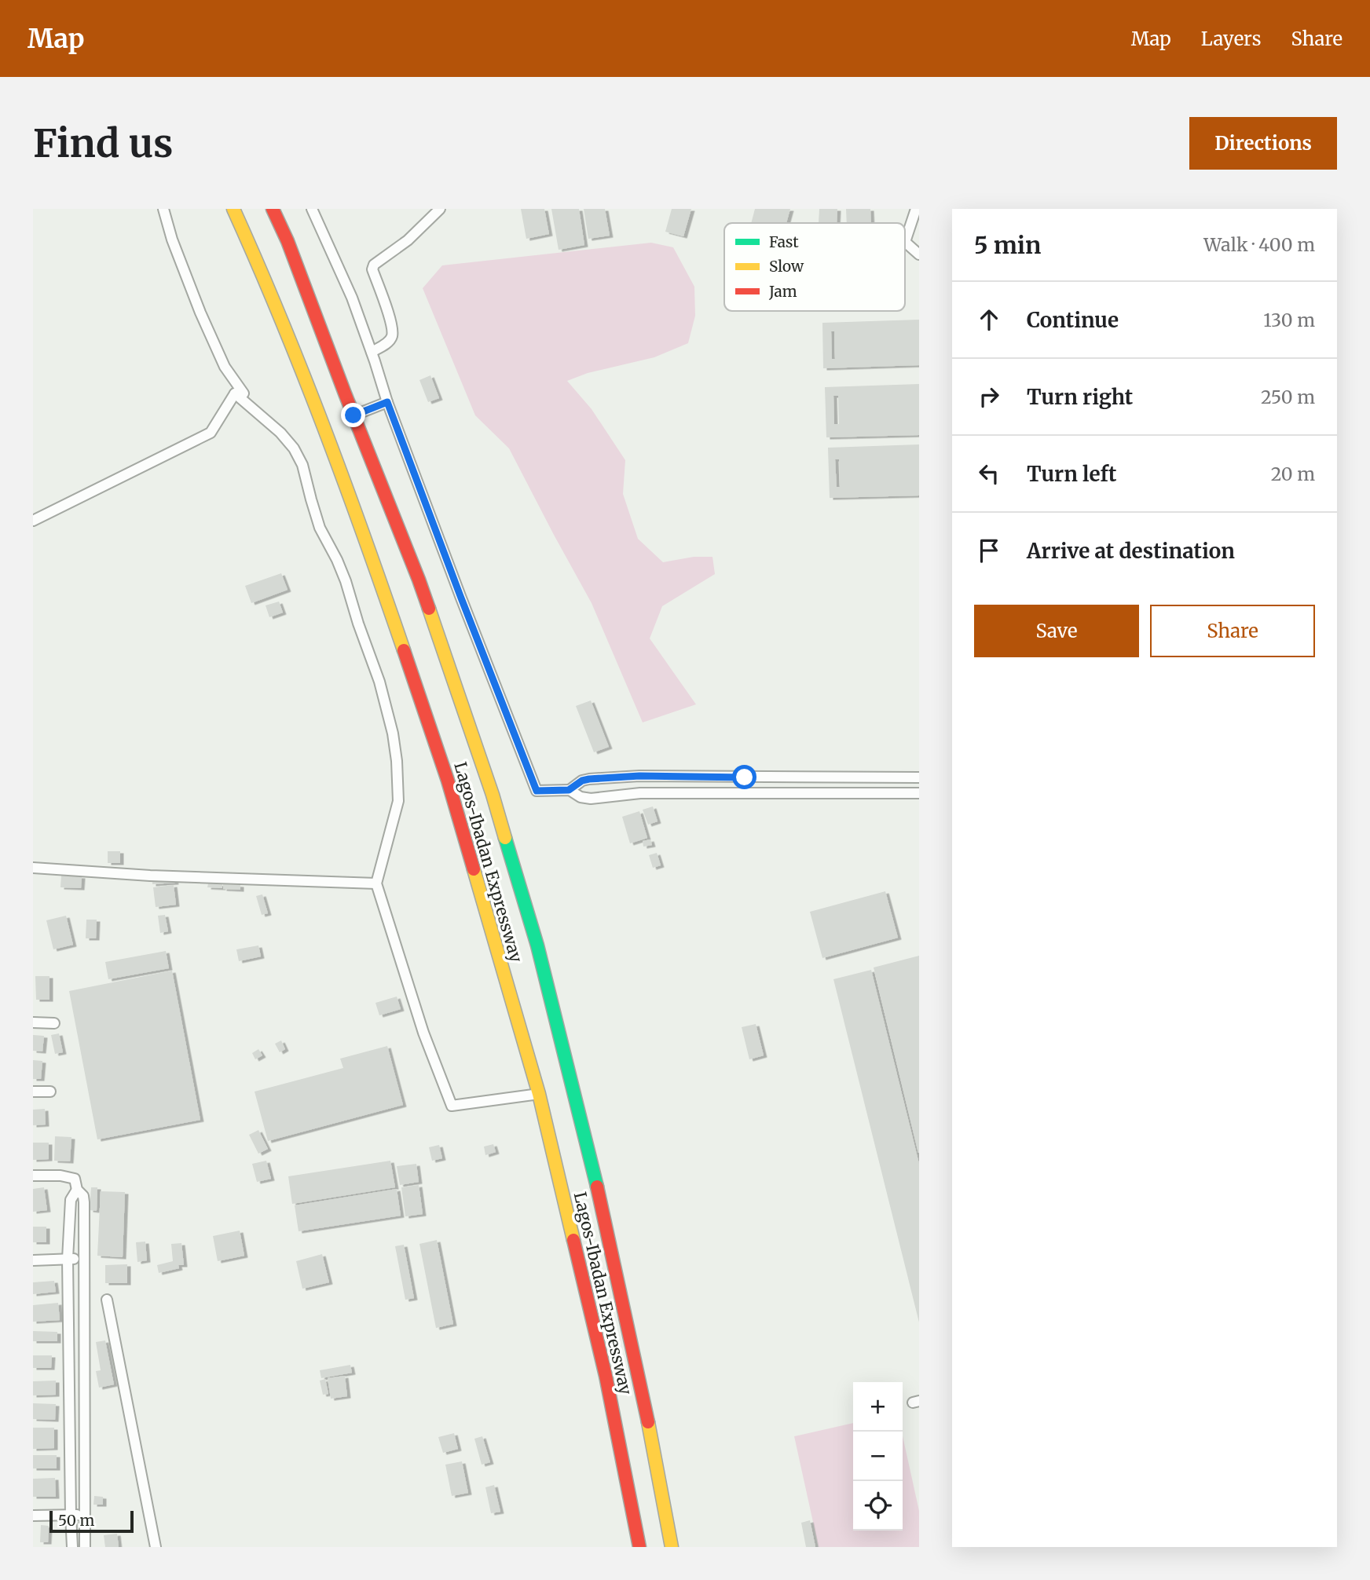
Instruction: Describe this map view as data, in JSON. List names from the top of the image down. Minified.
{"streets":{"highway":["Lagos-Ibadan Expressway"]},"legend":["Fast","Slow","Jam"],"scale_bar":"50 m","page":{"header":"Map","nav":["Map","Layers","Share"],"buttons":["Directions",["Save","Share"]],"title":"Find us","heading":["5 min","Walk · 400 m"],"list":[["Continue","130 m"],["Turn right","250 m"],["Turn left","20 m"],"Arrive at destination"],"map_buttons":["+","−"],"scale":"50 m"}}
